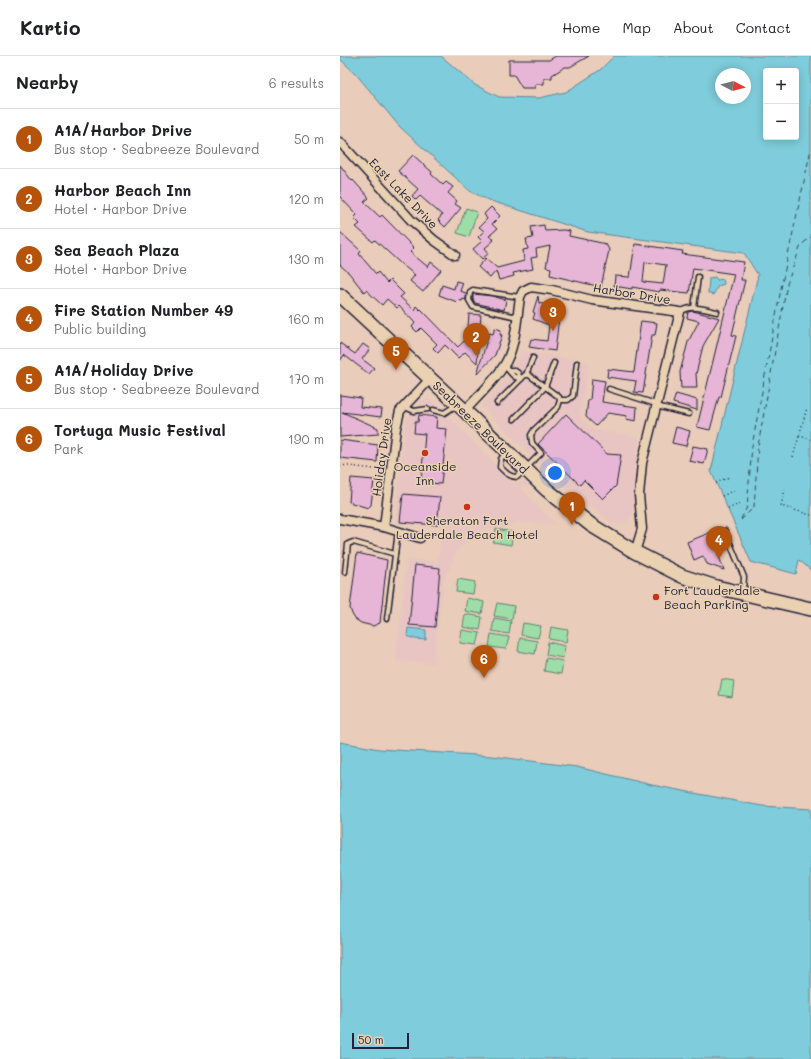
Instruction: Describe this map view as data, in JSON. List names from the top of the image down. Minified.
{"streets":{"main road":["Seabreeze Boulevard"],"street":["East Lake Drive","Harbor Drive","Holiday Drive"]},"crossings":[["Harbor Drive","Seabreeze Boulevard"],["Seabreeze Boulevard","Holiday Drive"]],"places":["Oceanside Inn","Sheraton Fort Lauderdale Beach Hotel","Fort Lauderdale Beach Parking"],"scale_bar":"50 m","north":"right","page":{"header":"Kartio","nav":["Home","Map","About","Contact"],"heading":["Nearby","6 results"],"map_buttons":["+","−"],"list":[{"mark":"1","name":"A1A/Harbor Drive","note":"Bus stop · Seabreeze Boulevard","value":"50 m"},{"mark":"2","name":"Harbor Beach Inn","note":"Hotel · Harbor Drive","value":"120 m"},{"mark":"3","name":"Sea Beach Plaza","note":"Hotel · Harbor Drive","value":"130 m"},{"mark":"4","name":"Fire Station Number 49","note":"Public building","value":"160 m"},{"mark":"5","name":"A1A/Holiday Drive","note":"Bus stop · Seabreeze Boulevard","value":"170 m"},{"mark":"6","name":"Tortuga Music Festival","note":"Park","value":"190 m"}],"pins":["3","2","5","1","4","6"],"scale":"50 m"}}
